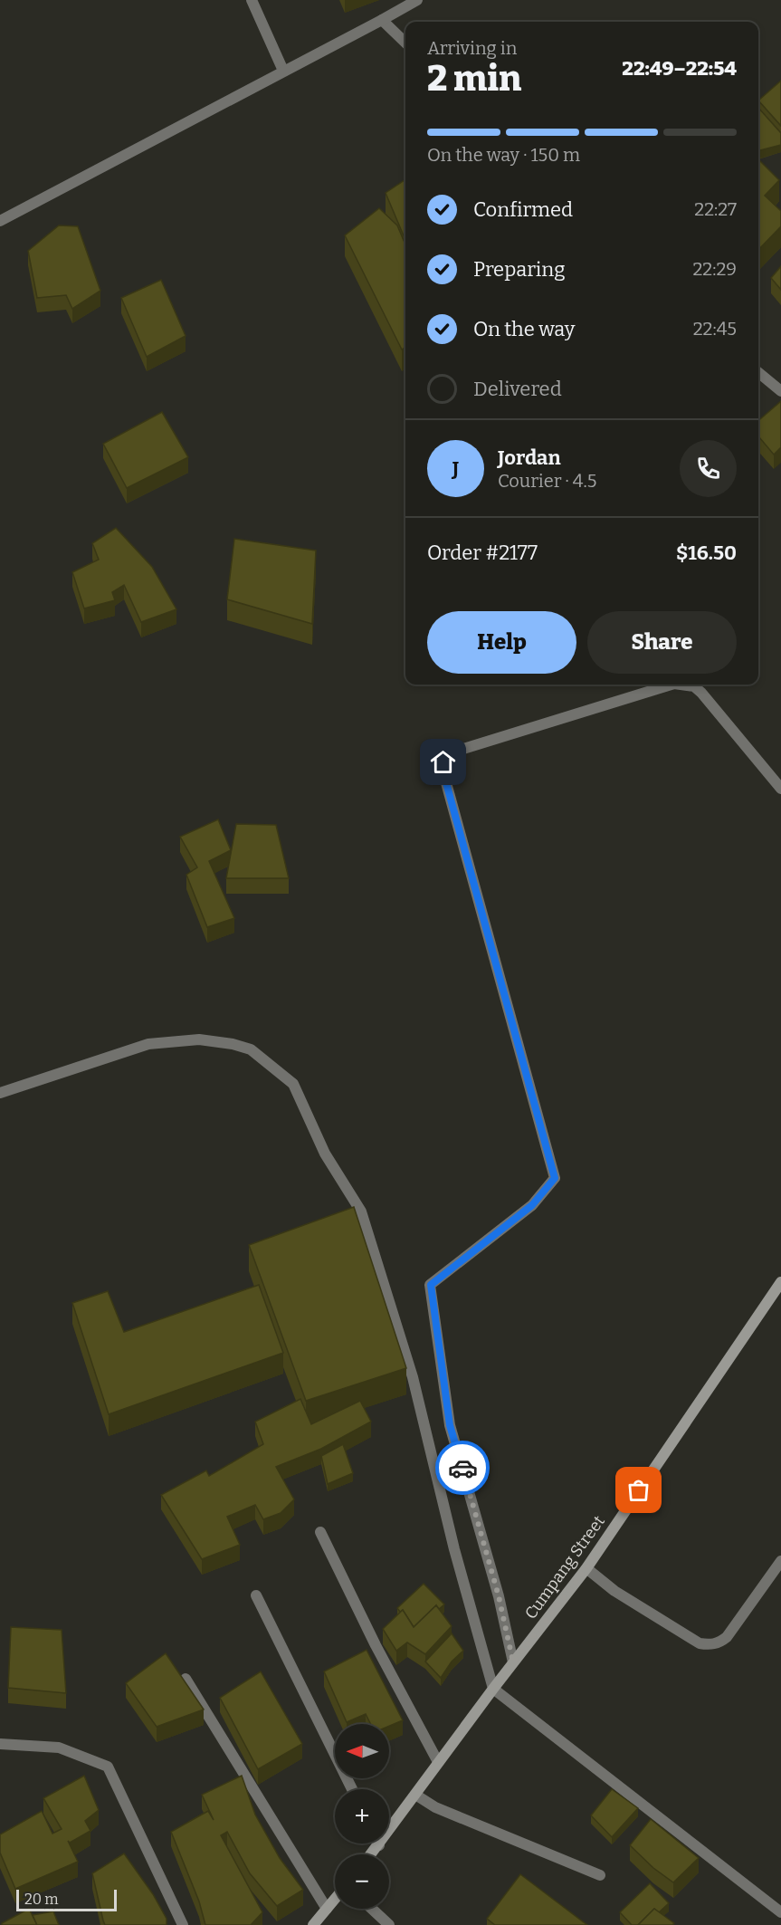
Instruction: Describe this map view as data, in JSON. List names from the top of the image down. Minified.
{"streets":{"street":["Cumpang Street"]},"scale_bar":"20 m","north":"left","page":{"heading":["2 min","Arriving in","22:49–22:54"],"panel":["Jordan","Courier · 4.5","Order #2177","$16.50"],"bar":"On the way · 150 m","list":[["Confirmed","22:27"],["Preparing","22:29"],["On the way","22:45"],"Delivered"],"round":"J","buttons":["Help","Share"],"map_buttons":["+","−"],"scale":"20 m"}}
